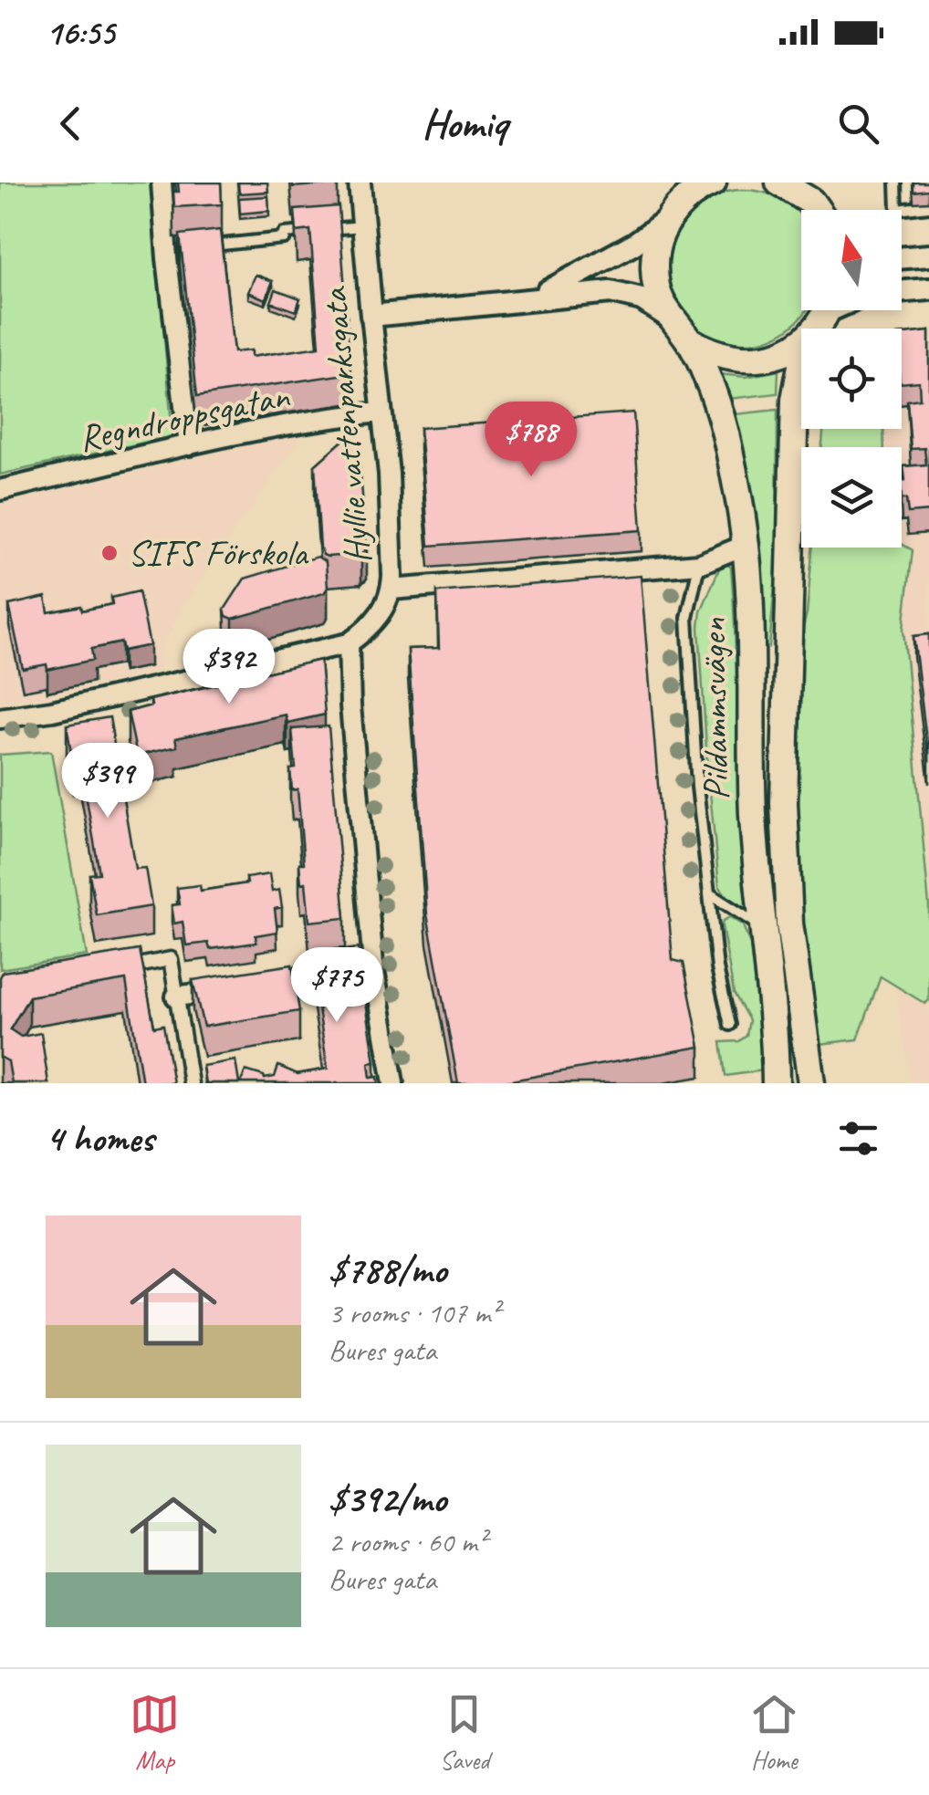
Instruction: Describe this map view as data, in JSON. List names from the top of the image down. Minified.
{"streets":{"main road":["Pildammsvägen"],"street":["Regndroppsgatan","Hyllie vattenparksgata"]},"crossings":[["Regndroppsgatan","Hyllie vattenparksgata"]],"places":["SIFS Förskola"],"north":"top","page":{"status":"16:55","header":"Homiq","price":["$788","$392","$399","$775"],"heading":"4 homes","list":[{"name":"$788/mo","note":"3 rooms · 107 m² · Bures gata"},{"name":"$392/mo","note":"2 rooms · 60 m² · Bures gata"}],"tabs":["Map","Saved","Home"]}}
